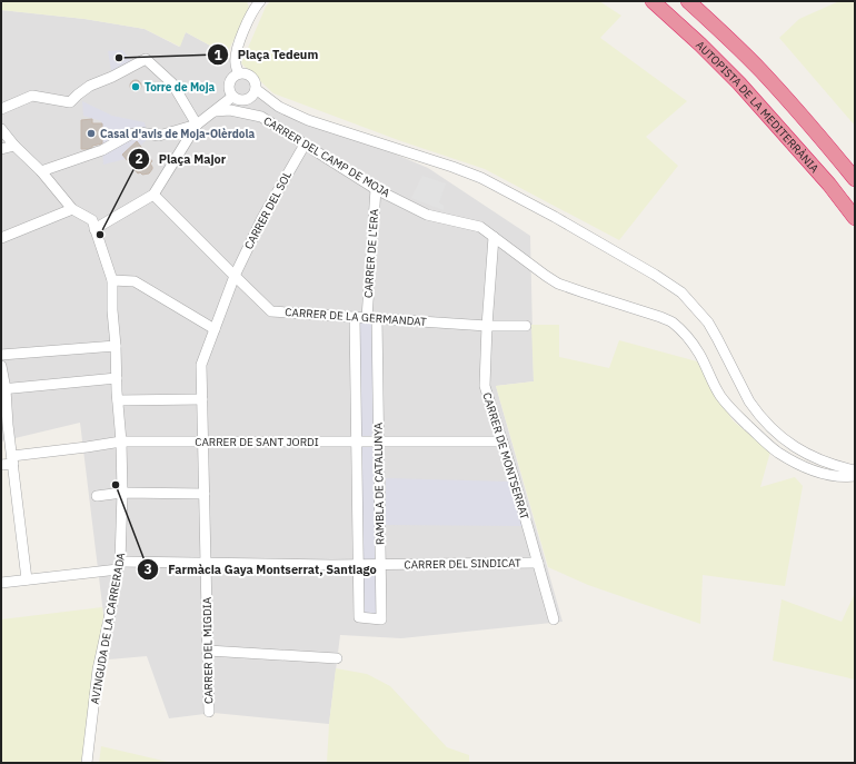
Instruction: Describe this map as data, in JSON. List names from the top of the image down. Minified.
{"streets":{"highway":["AUTOPISTA DE LA MEDITERRÀNIA"],"street":["CARRER DEL CAMP DE MOJA","CARRER DEL SOL","CARRER DE L'ERA","CARRER DE LA GERMANDAT","CARRER DE SANT JORDI","CARRER DE MONTSERRAT","RAMBLA DE CATALUNYA","CARRER DEL SINDICAT","AVINGUDA DE LA CARRERADA","CARRER DEL MIGDIA"]},"crossings":[["CARRER DEL CAMP DE MOJA","CARRER DEL SOL"],["CARRER DEL CAMP DE MOJA","CARRER DE L'ERA"],["CARRER DEL CAMP DE MOJA","CARRER DE MONTSERRAT"],["CARRER DEL SOL","CARRER DE LA GERMANDAT"],["CARRER DEL SOL","CARRER DEL MIGDIA"],["CARRER DE L'ERA","CARRER DE LA GERMANDAT"],["CARRER DE L'ERA","RAMBLA DE CATALUNYA"],["CARRER DE LA GERMANDAT","CARRER DE MONTSERRAT"],["CARRER DE LA GERMANDAT","RAMBLA DE CATALUNYA"],["CARRER DE LA GERMANDAT","CARRER DEL MIGDIA"],["CARRER DE SANT JORDI","CARRER DE MONTSERRAT"],["CARRER DE SANT JORDI","RAMBLA DE CATALUNYA"],["CARRER DE SANT JORDI","AVINGUDA DE LA CARRERADA"],["CARRER DE SANT JORDI","CARRER DEL MIGDIA"],["CARRER DE MONTSERRAT","CARRER DEL SINDICAT"],["RAMBLA DE CATALUNYA","CARRER DEL SINDICAT"],["CARRER DEL SINDICAT","AVINGUDA DE LA CARRERADA"],["CARRER DEL SINDICAT","CARRER DEL MIGDIA"]],"places":["Plaça Tedeum","Torre de Moja","Casal d'avis de Moja-Olèrdola","Plaça Major","Farmàcia Gaya Montserrat, Santiago"]}
